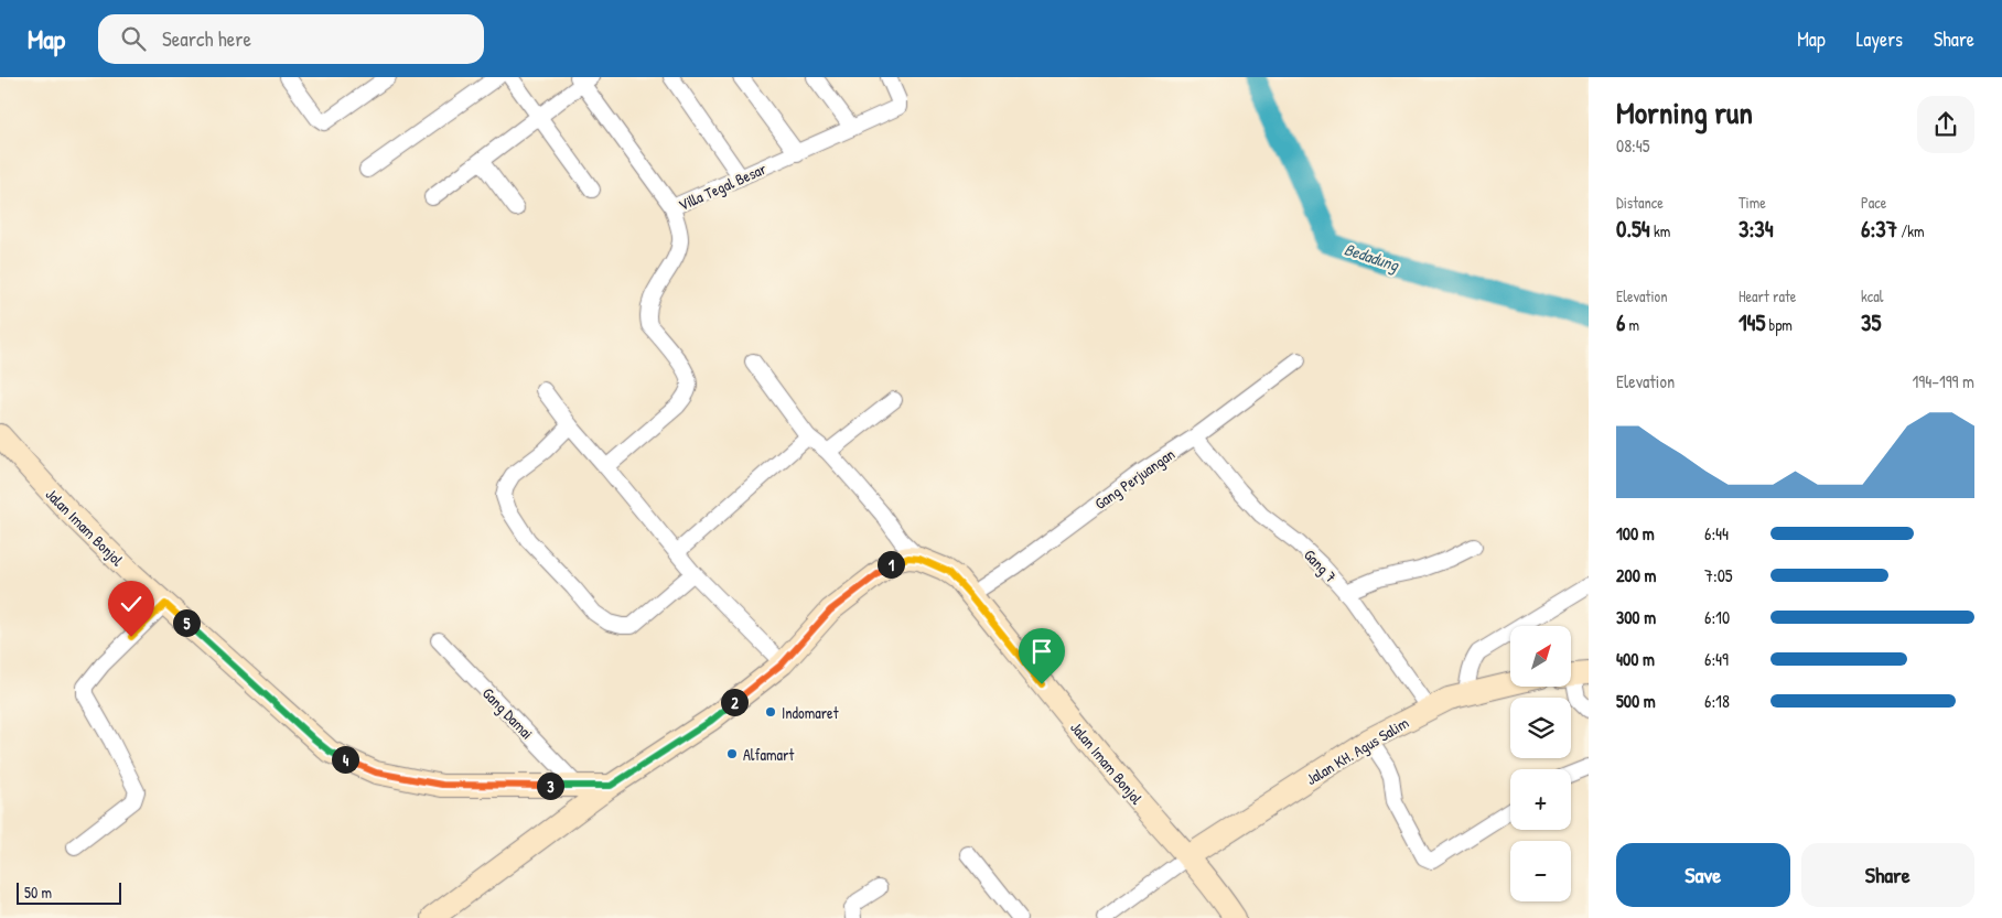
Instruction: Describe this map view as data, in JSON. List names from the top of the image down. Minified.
{"streets":{"street":["Villa Tegal Besar","Gang Perjuangan","Jalan Imam Bonjol","Gang 7","Gang Damai","Jalan KH. Agus Salim"]},"crossings":[["Gang Perjuangan","Jalan Imam Bonjol"],["Gang Perjuangan","Gang 7"],["Jalan Imam Bonjol","Gang Damai"],["Jalan Imam Bonjol","Jalan KH. Agus Salim"],["Gang 7","Jalan KH. Agus Salim"]],"water":["Bedadung"],"places":["Indomaret","Alfamart"],"scale_bar":"50 m","north":"top right","page":{"header":"Map","search":"Search here","nav":["Map","Layers","Share"],"heading":["Morning run","08:45"],"stats":[["Distance","0.54 km"],["Time","3:34"],["Pace","6:37 /km"],["Elevation","6 m"],["Heart rate","145 bpm"],["kcal","35"]],"chart":["Elevation","194–199 m"],"list":[{"name":"100 m","note":"6:44"},{"name":"200 m","note":"7:05"},{"name":"300 m","note":"6:10"},{"name":"400 m","note":"6:49"},{"name":"500 m","note":"6:18"}],"pins":["1","5","2","4","3"],"map_buttons":["+","−"],"buttons":["Save","Share"],"scale":"50 m"}}
